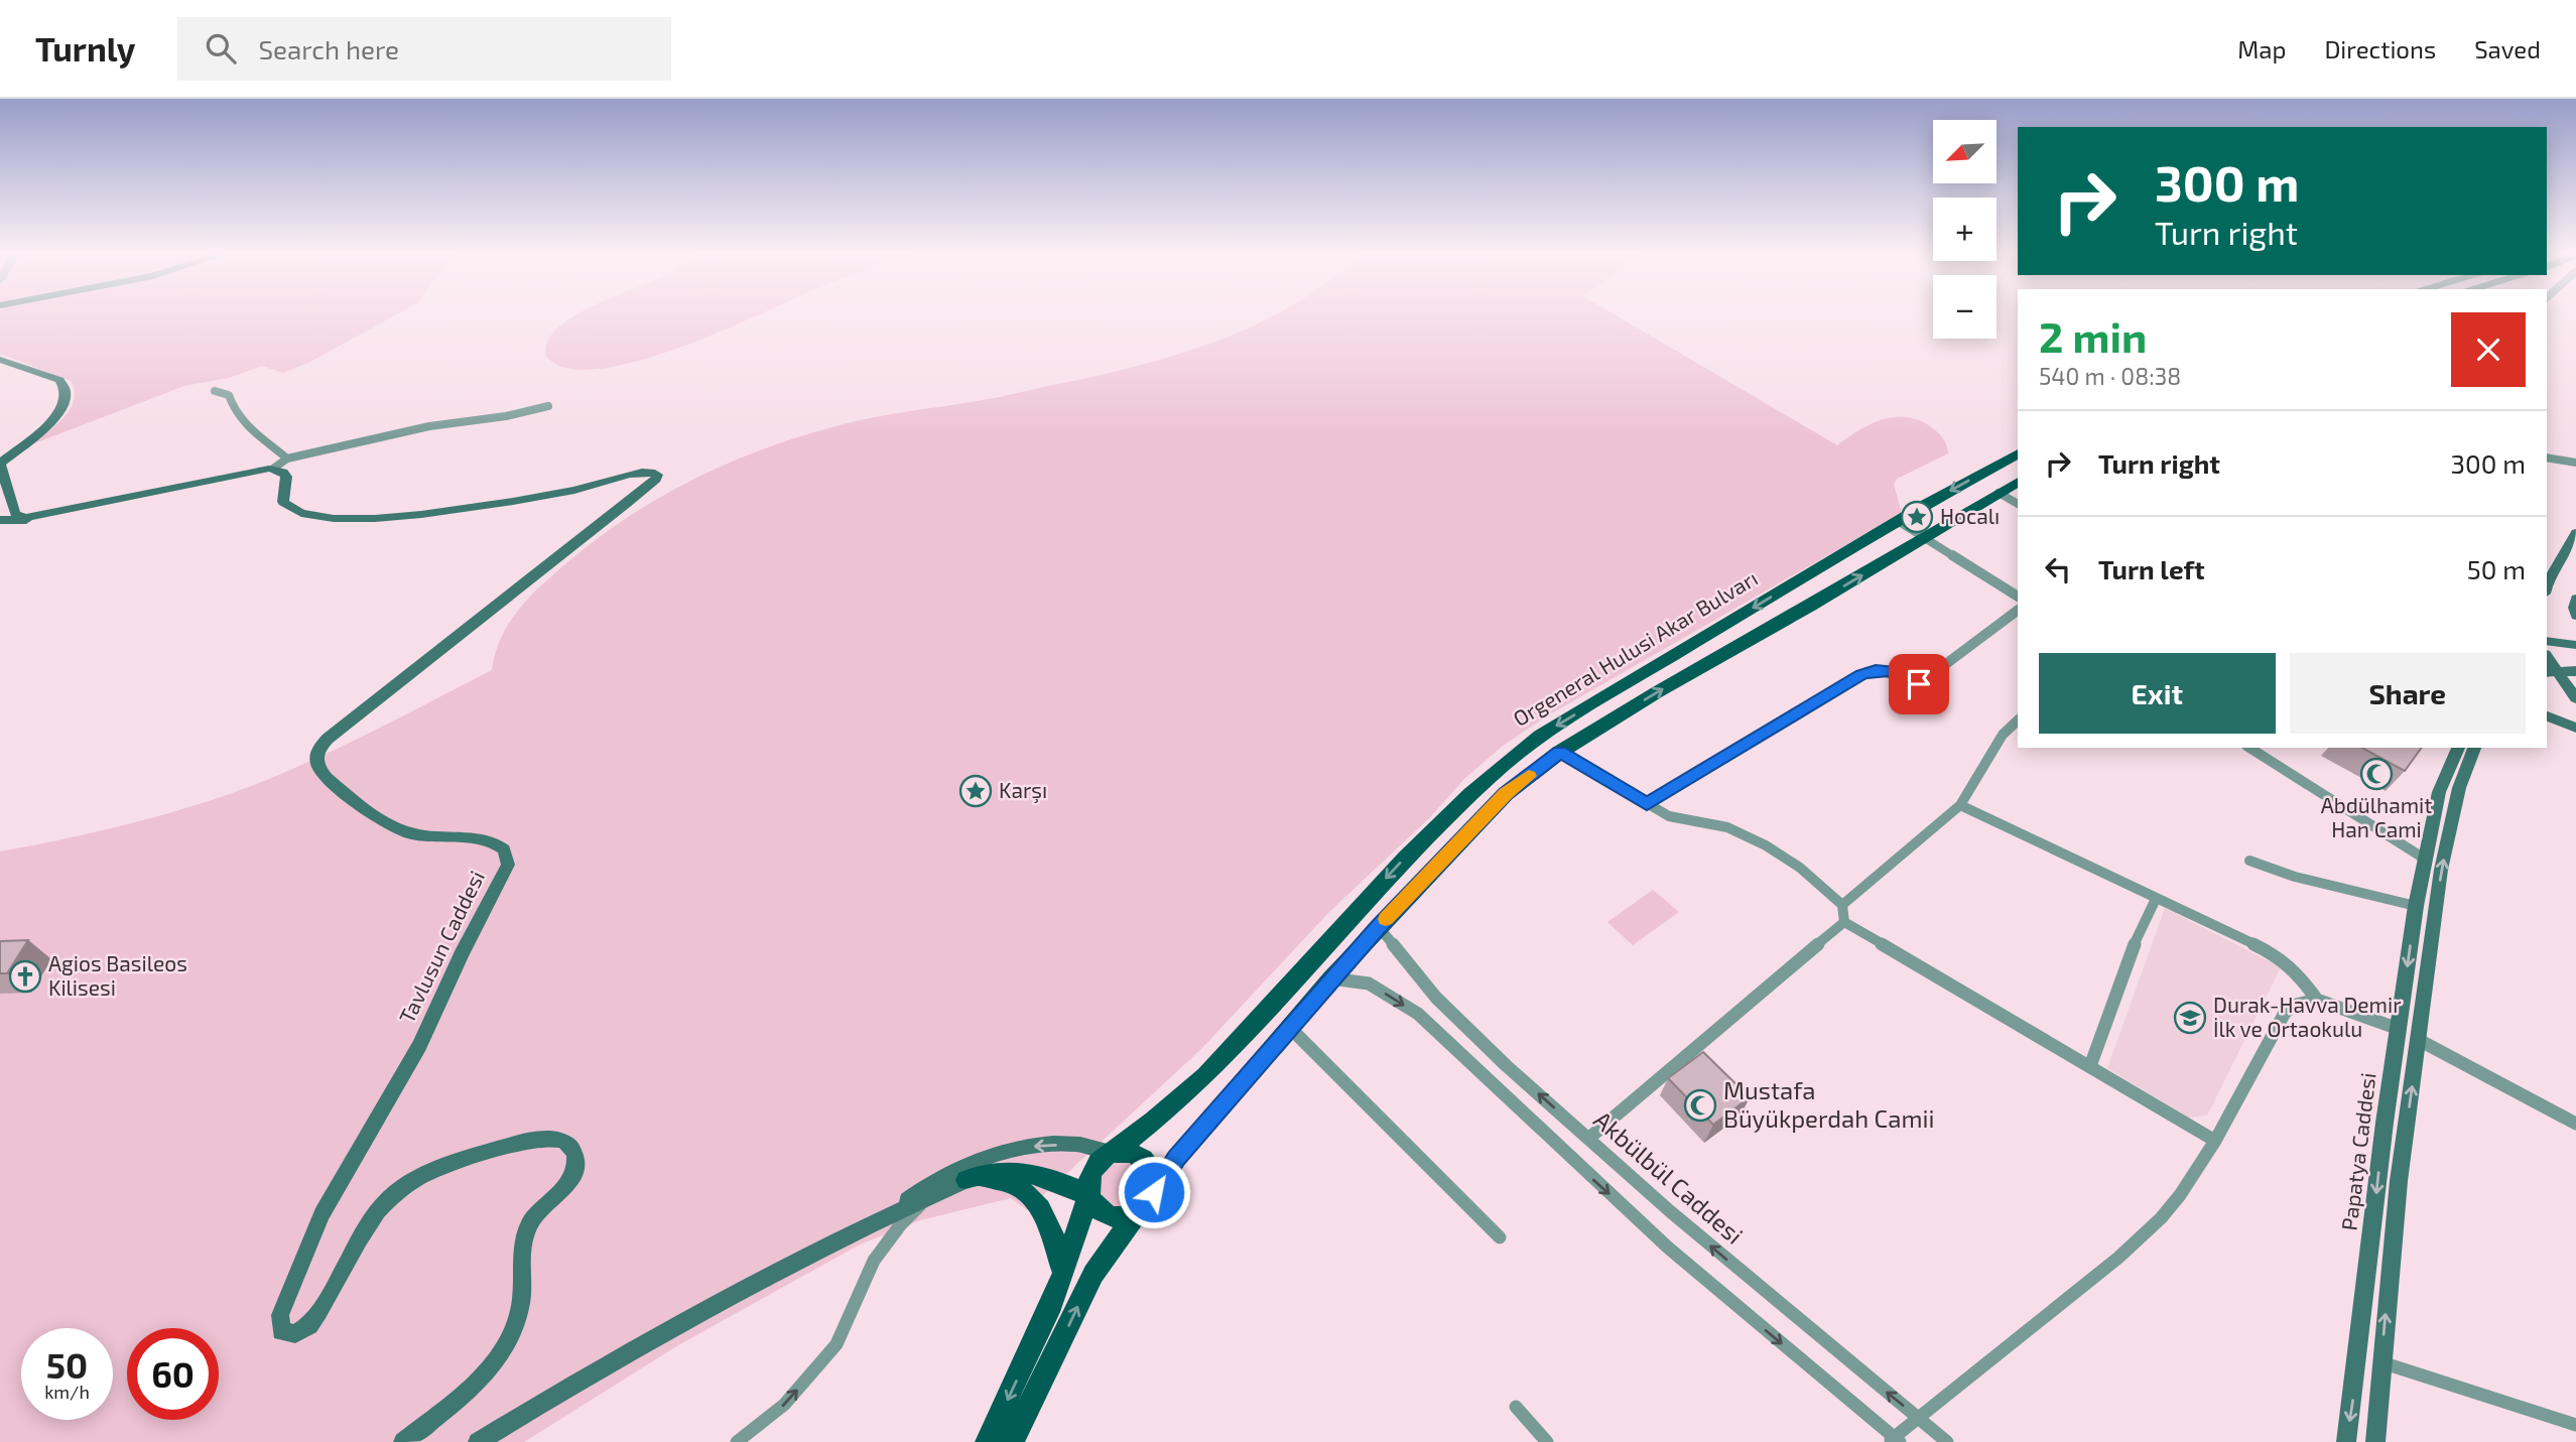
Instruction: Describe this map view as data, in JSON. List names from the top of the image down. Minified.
{"streets":{"main road":["Orgeneral Hulusi Akar Bulvarı"],"street":["Tavlusun Caddesi","Papatya Caddesi","Akbülbül Caddesi"]},"places":{"place":["Hocalı","Karşı"],"mosque":["Abdülhamit Han Cami","Mustafa Büyükperdah Camii"],"church":["Agios Basileos Kilisesi"],"school or university":["Durak-Havva Demir İlk ve Ortaokulu"]},"north":"bottom left","page":{"header":"Turnly","search":"Search here","nav":["Map","Directions","Saved"],"map_buttons":["+","−"],"turn":["300 m","Turn right"],"heading":["2 min","540 m · 08:38"],"list":[{"name":"Turn right","value":"300 m"},{"name":"Turn left","value":"50 m"}],"buttons":["Exit","Share"],"speed":"50 km/h","limit":"60"}}
